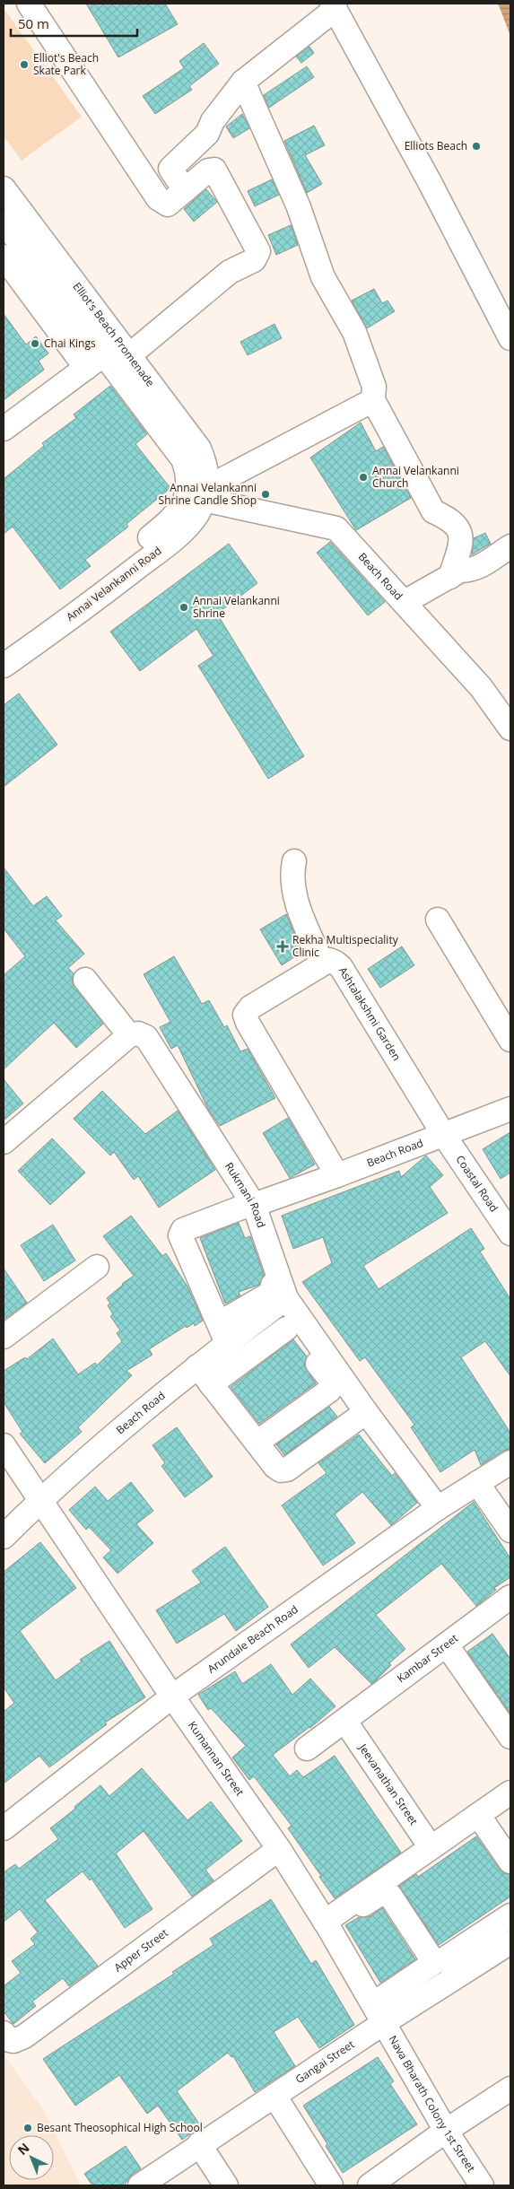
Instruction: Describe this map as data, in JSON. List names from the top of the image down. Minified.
{"streets":{"street":["Elliot's Beach Promenade","Beach Road","Annai Velankanni Road","Ashtalakshmi Garden","Coastal Road","Rukmani Road","Arundale Beach Road","Kambar Street","Kumannan Street","Jeevanathan Street","Apper Street","Gangai Street","Nava Bharath Colony 1st Street"]},"crossings":[["Elliot's Beach Promenade","Beach Road"],["Elliot's Beach Promenade","Annai Velankanni Road"],["Beach Road","Annai Velankanni Road"],["Beach Road","Ashtalakshmi Garden"],["Beach Road","Coastal Road"],["Beach Road","Rukmani Road"],["Beach Road","Kumannan Street"],["Ashtalakshmi Garden","Coastal Road"],["Rukmani Road","Arundale Beach Road"],["Arundale Beach Road","Kumannan Street"],["Kambar Street","Jeevanathan Street"],["Kumannan Street","Apper Street"],["Kumannan Street","Gangai Street"],["Kumannan Street","Nava Bharath Colony 1st Street"],["Gangai Street","Nava Bharath Colony 1st Street"]],"places":{"other":["Elliot's Beach Skate Park","Elliots Beach","Chai Kings","Annai Velankanni Church","Annai Velankanni Shrine Candle Shop","Annai Velankanni Shrine","Besant Theosophical High School"],"health":["Rekha Multispeciality Clinic"]},"scale_bar":"50 m","north":"top left"}
